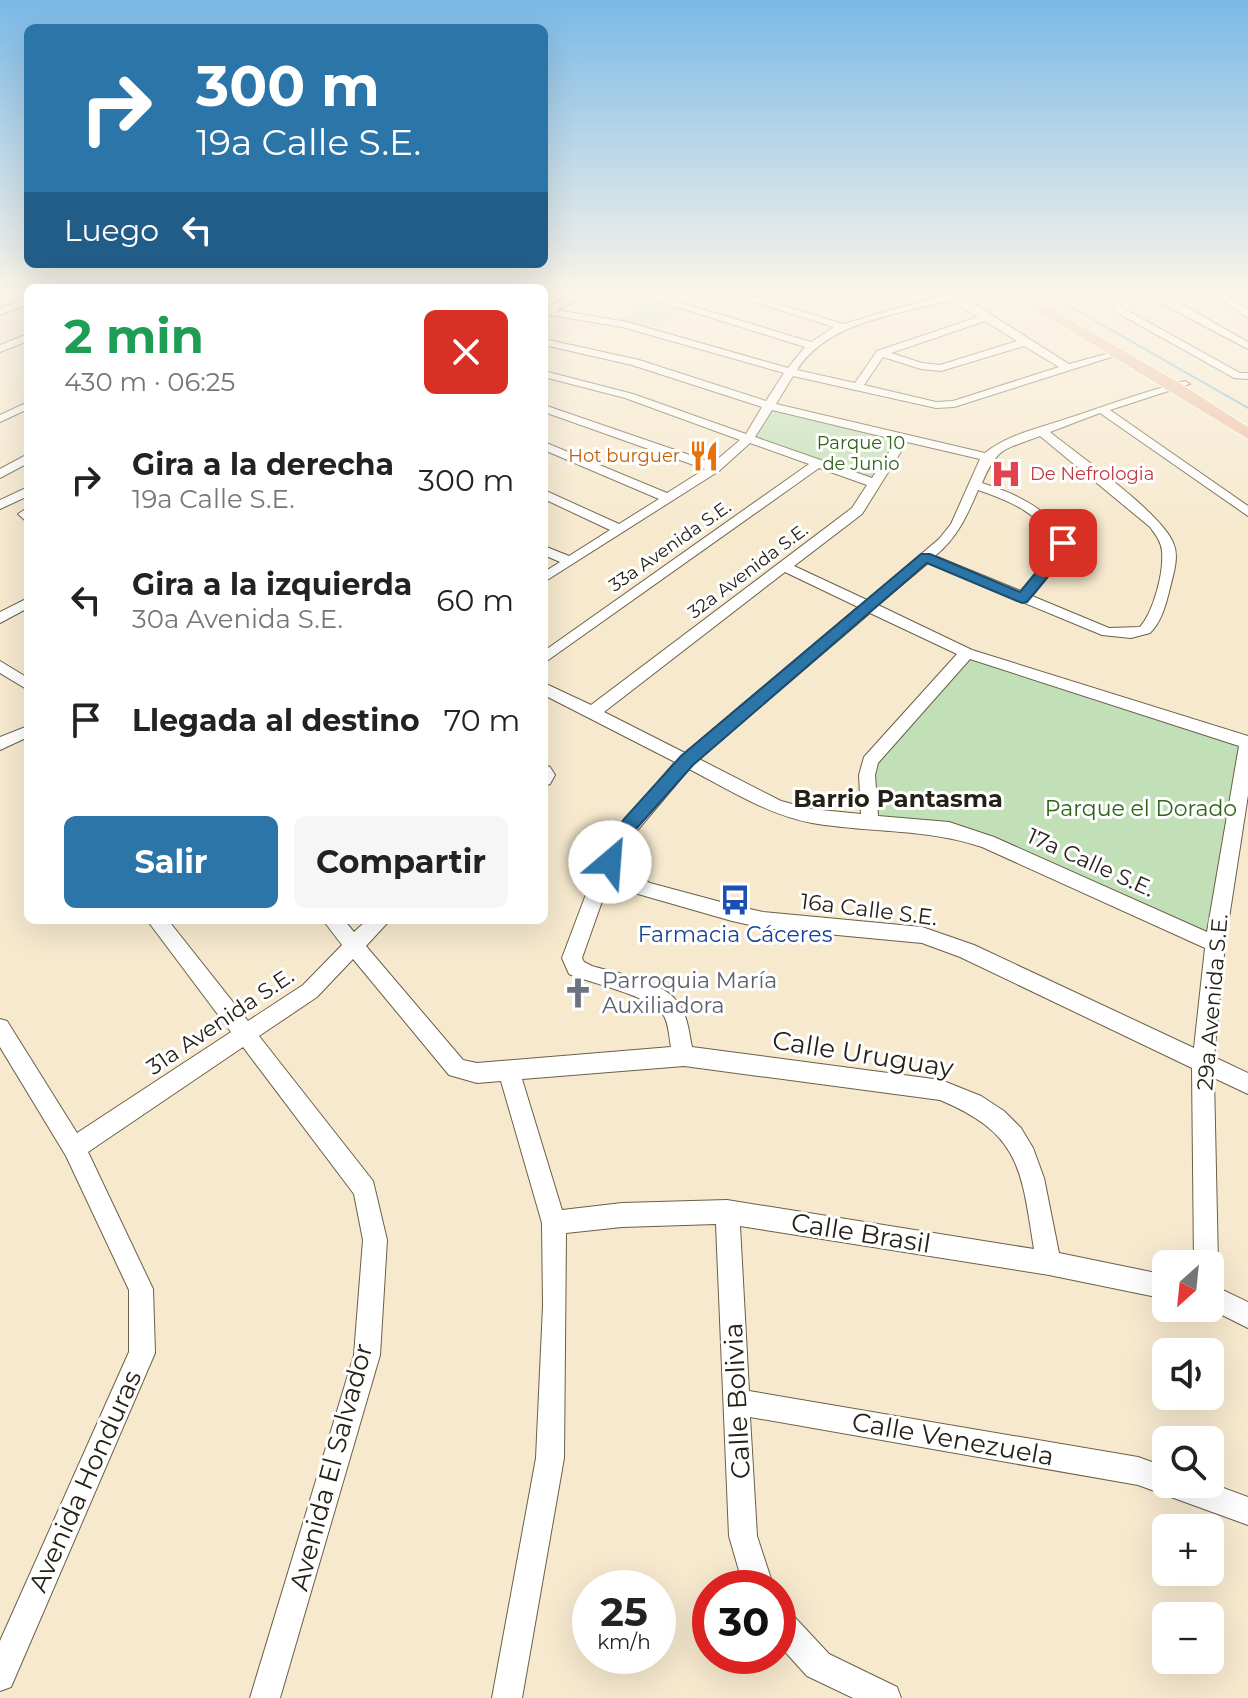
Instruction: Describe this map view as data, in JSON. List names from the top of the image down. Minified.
{"streets":{"street":["33a Avenida S.E.","32a Avenida S.E.","17a Calle S.E.","16a Calle S.E.","29a Avenida S.E.","31a Avenida S.E.","Calle Uruguay","Calle Brasil","Calle Bolivia","Calle Venezuela","Avenida El Salvador","Avenida Honduras"]},"crossings":[["32a Avenida S.E.","17a Calle S.E."],["17a Calle S.E.","29a Avenida S.E."],["16a Calle S.E.","29a Avenida S.E."],["31a Avenida S.E.","Avenida El Salvador"],["31a Avenida S.E.","Avenida Honduras"],["Calle Uruguay","Calle Brasil"],["Calle Brasil","Calle Bolivia"],["Calle Bolivia","Calle Venezuela"]],"districts":["Barrio Pantasma"],"parks":["Parque 10 de Junio","Parque el Dorado"],"places":{"restaurant":["Hot burguer"],"hospital":["De Nefrologia"],"bus stop":["Farmacia Cáceres"],"church":["Parroquia María Auxiliadora"]},"north":"bottom left","page":{"turn":["300 m","19a Calle S.E."],"then":"Luego","heading":["2 min","430 m · 06:25"],"list":[{"name":"Gira a la derecha","note":"19a Calle S.E.","value":"300 m"},{"name":"Gira a la izquierda","note":"30a Avenida S.E.","value":"60 m"},{"name":"Llegada al destino","value":"70 m"}],"buttons":["Salir","Compartir"],"map_buttons":["+","−"],"speed":"25 km/h","limit":"30"}}
